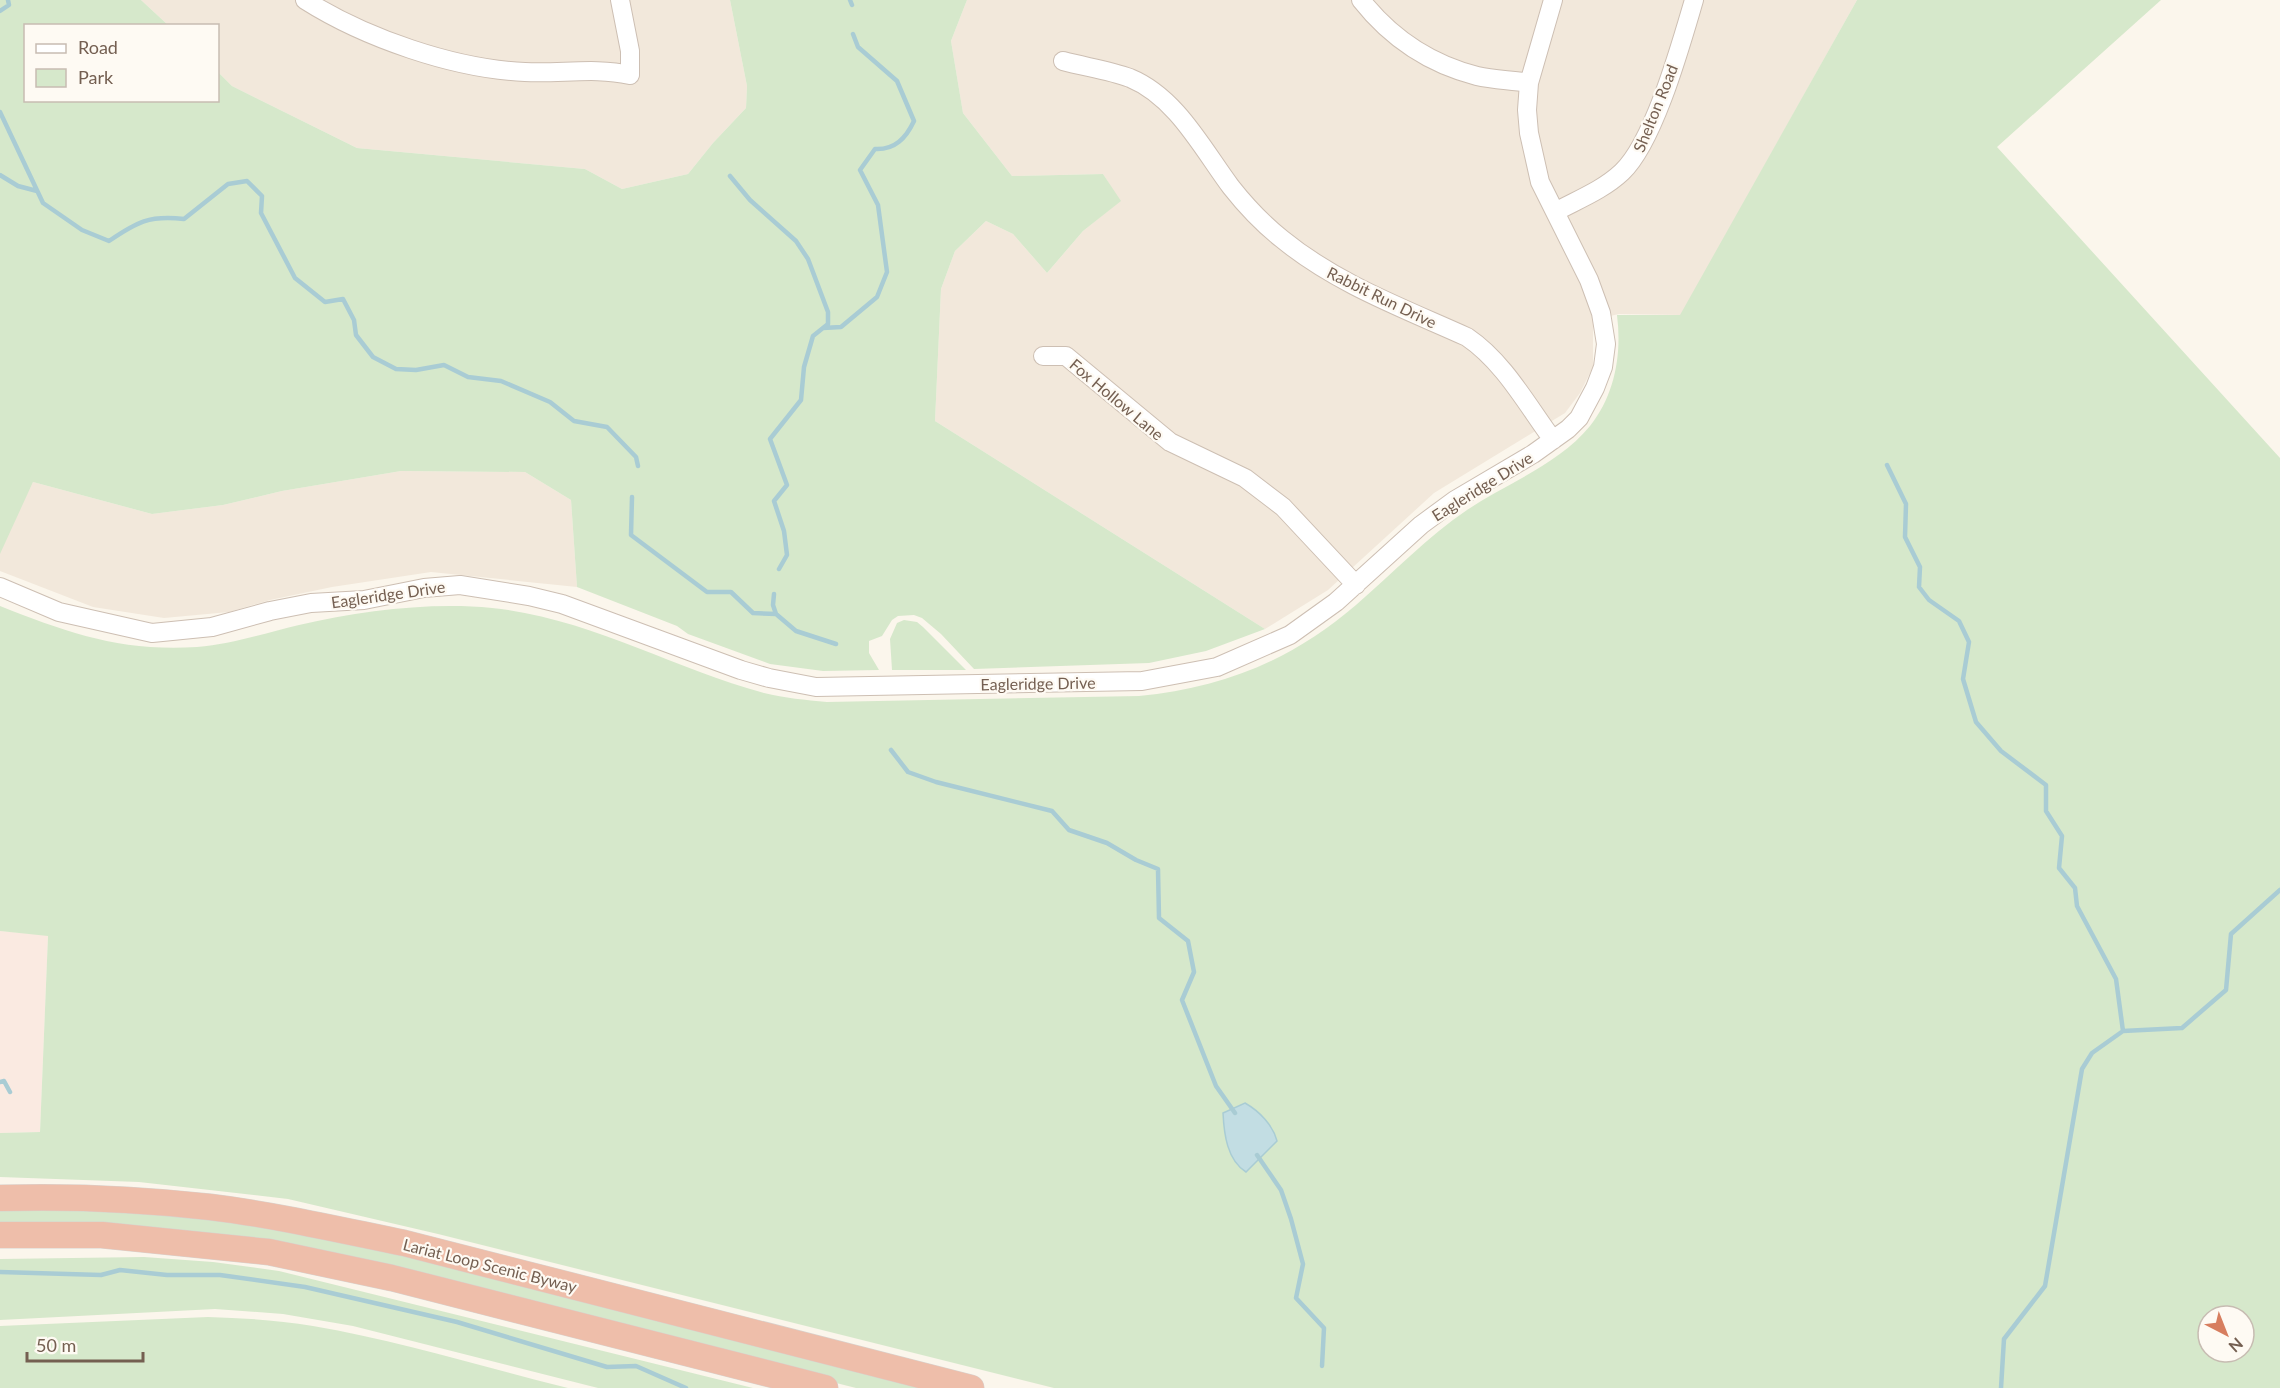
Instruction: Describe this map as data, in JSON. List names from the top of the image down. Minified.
{"streets":{"highway":["Lariat Loop Scenic Byway"],"street":["Shelton Road","Rabbit Run Drive","Fox Hollow Lane","Eagleridge Drive"]},"crossings":[["Shelton Road","Eagleridge Drive"],["Rabbit Run Drive","Eagleridge Drive"],["Fox Hollow Lane","Eagleridge Drive"]],"legend":["Road","Park"],"scale_bar":"50 m","north":"bottom right"}
